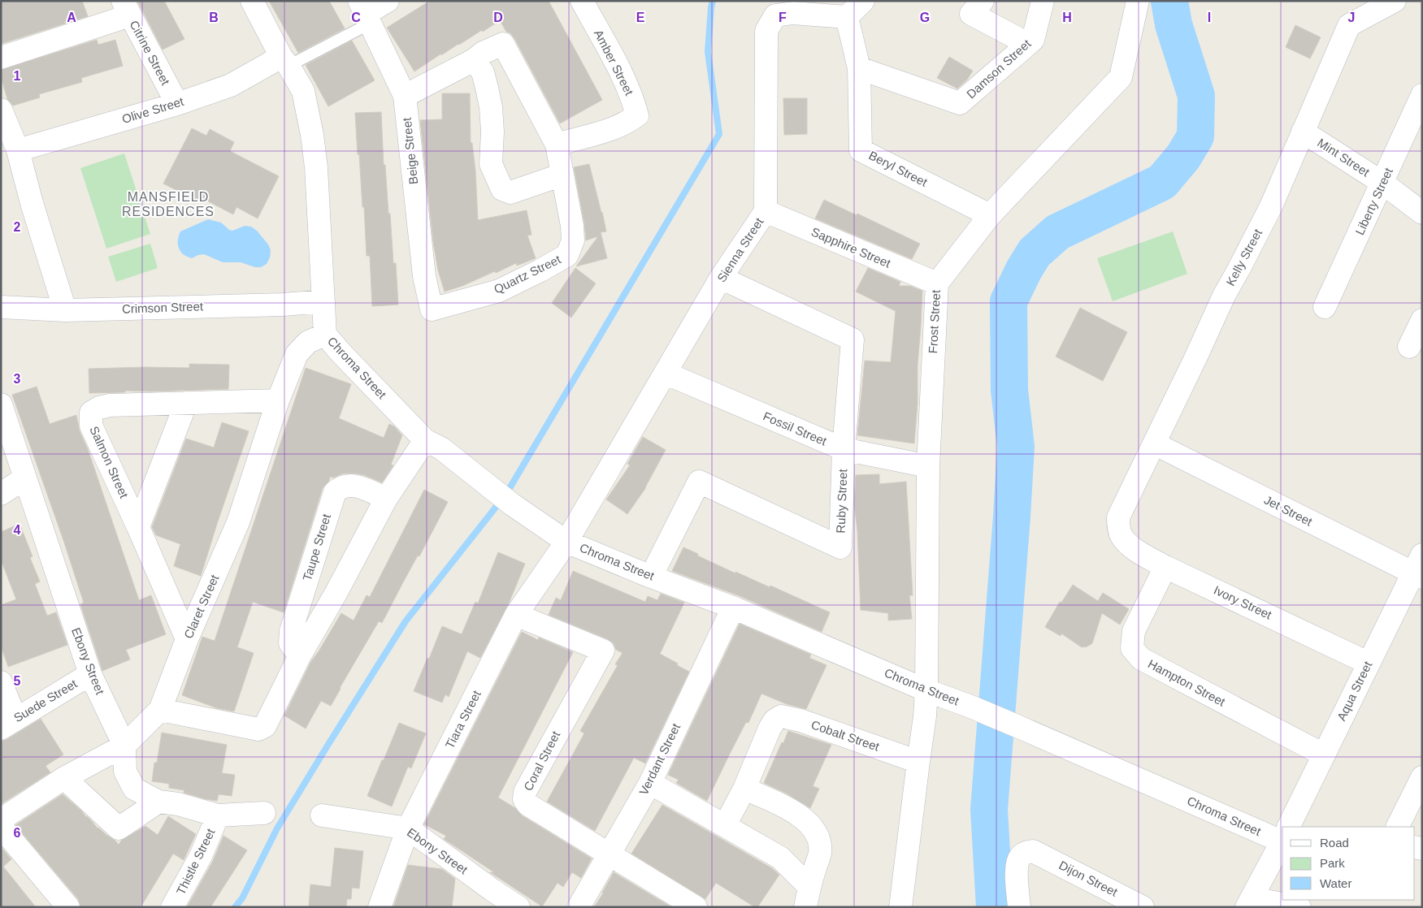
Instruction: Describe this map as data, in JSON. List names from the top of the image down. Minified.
{"streets":{"street":["Citrine Street","Amber Street","Damson Street","Olive Street","Beige Street","Mint Street","Beryl Street","Liberty Street","Sapphire Street","Sienna Street","Kelly Street","Quartz Street","Crimson Street","Frost Street","Chroma Street","Fossil Street","Salmon Street","Ruby Street","Jet Street","Taupe Street","Ivory Street","Claret Street","Ebony Street","Hampton Street","Aqua Street","Suede Street","Tiara Street","Cobalt Street","Verdant Street","Coral Street","Thistle Street","Dijon Street"]},"crossings":[["Citrine Street","Olive Street"],["Amber Street","Quartz Street"],["Damson Street","Beryl Street"],["Olive Street","Chroma Street"],["Beige Street","Quartz Street"],["Mint Street","Liberty Street"],["Mint Street","Kelly Street"],["Beryl Street","Sienna Street"],["Beryl Street","Frost Street"],["Sapphire Street","Sienna Street"],["Sapphire Street","Frost Street"],["Sienna Street","Chroma Street"],["Sienna Street","Fossil Street"],["Sienna Street","Ruby Street"],["Sienna Street","Tiara Street"],["Kelly Street","Jet Street"],["Kelly Street","Ivory Street"],["Crimson Street","Chroma Street"],["Frost Street","Chroma Street"],["Frost Street","Fossil Street"],["Chroma Street","Ruby Street"],["Chroma Street","Claret Street"],["Chroma Street","Tiara Street"],["Chroma Street","Verdant Street"],["Fossil Street","Ruby Street"],["Salmon Street","Claret Street"],["Jet Street","Aqua Street"],["Ivory Street","Hampton Street"],["Ivory Street","Aqua Street"],["Claret Street","Ebony Street"],["Ebony Street","Suede Street"],["Ebony Street","Tiara Street"],["Ebony Street","Thistle Street"],["Hampton Street","Aqua Street"],["Tiara Street","Coral Street"],["Verdant Street","Coral Street"]],"districts":["MANSFIELD RESIDENCES"],"legend":["Road","Park","Water"],"grid":{"columns":["A","B","C","D","E","F","G","H","I","J"],"rows":["1","2","3","4","5","6"]}}
